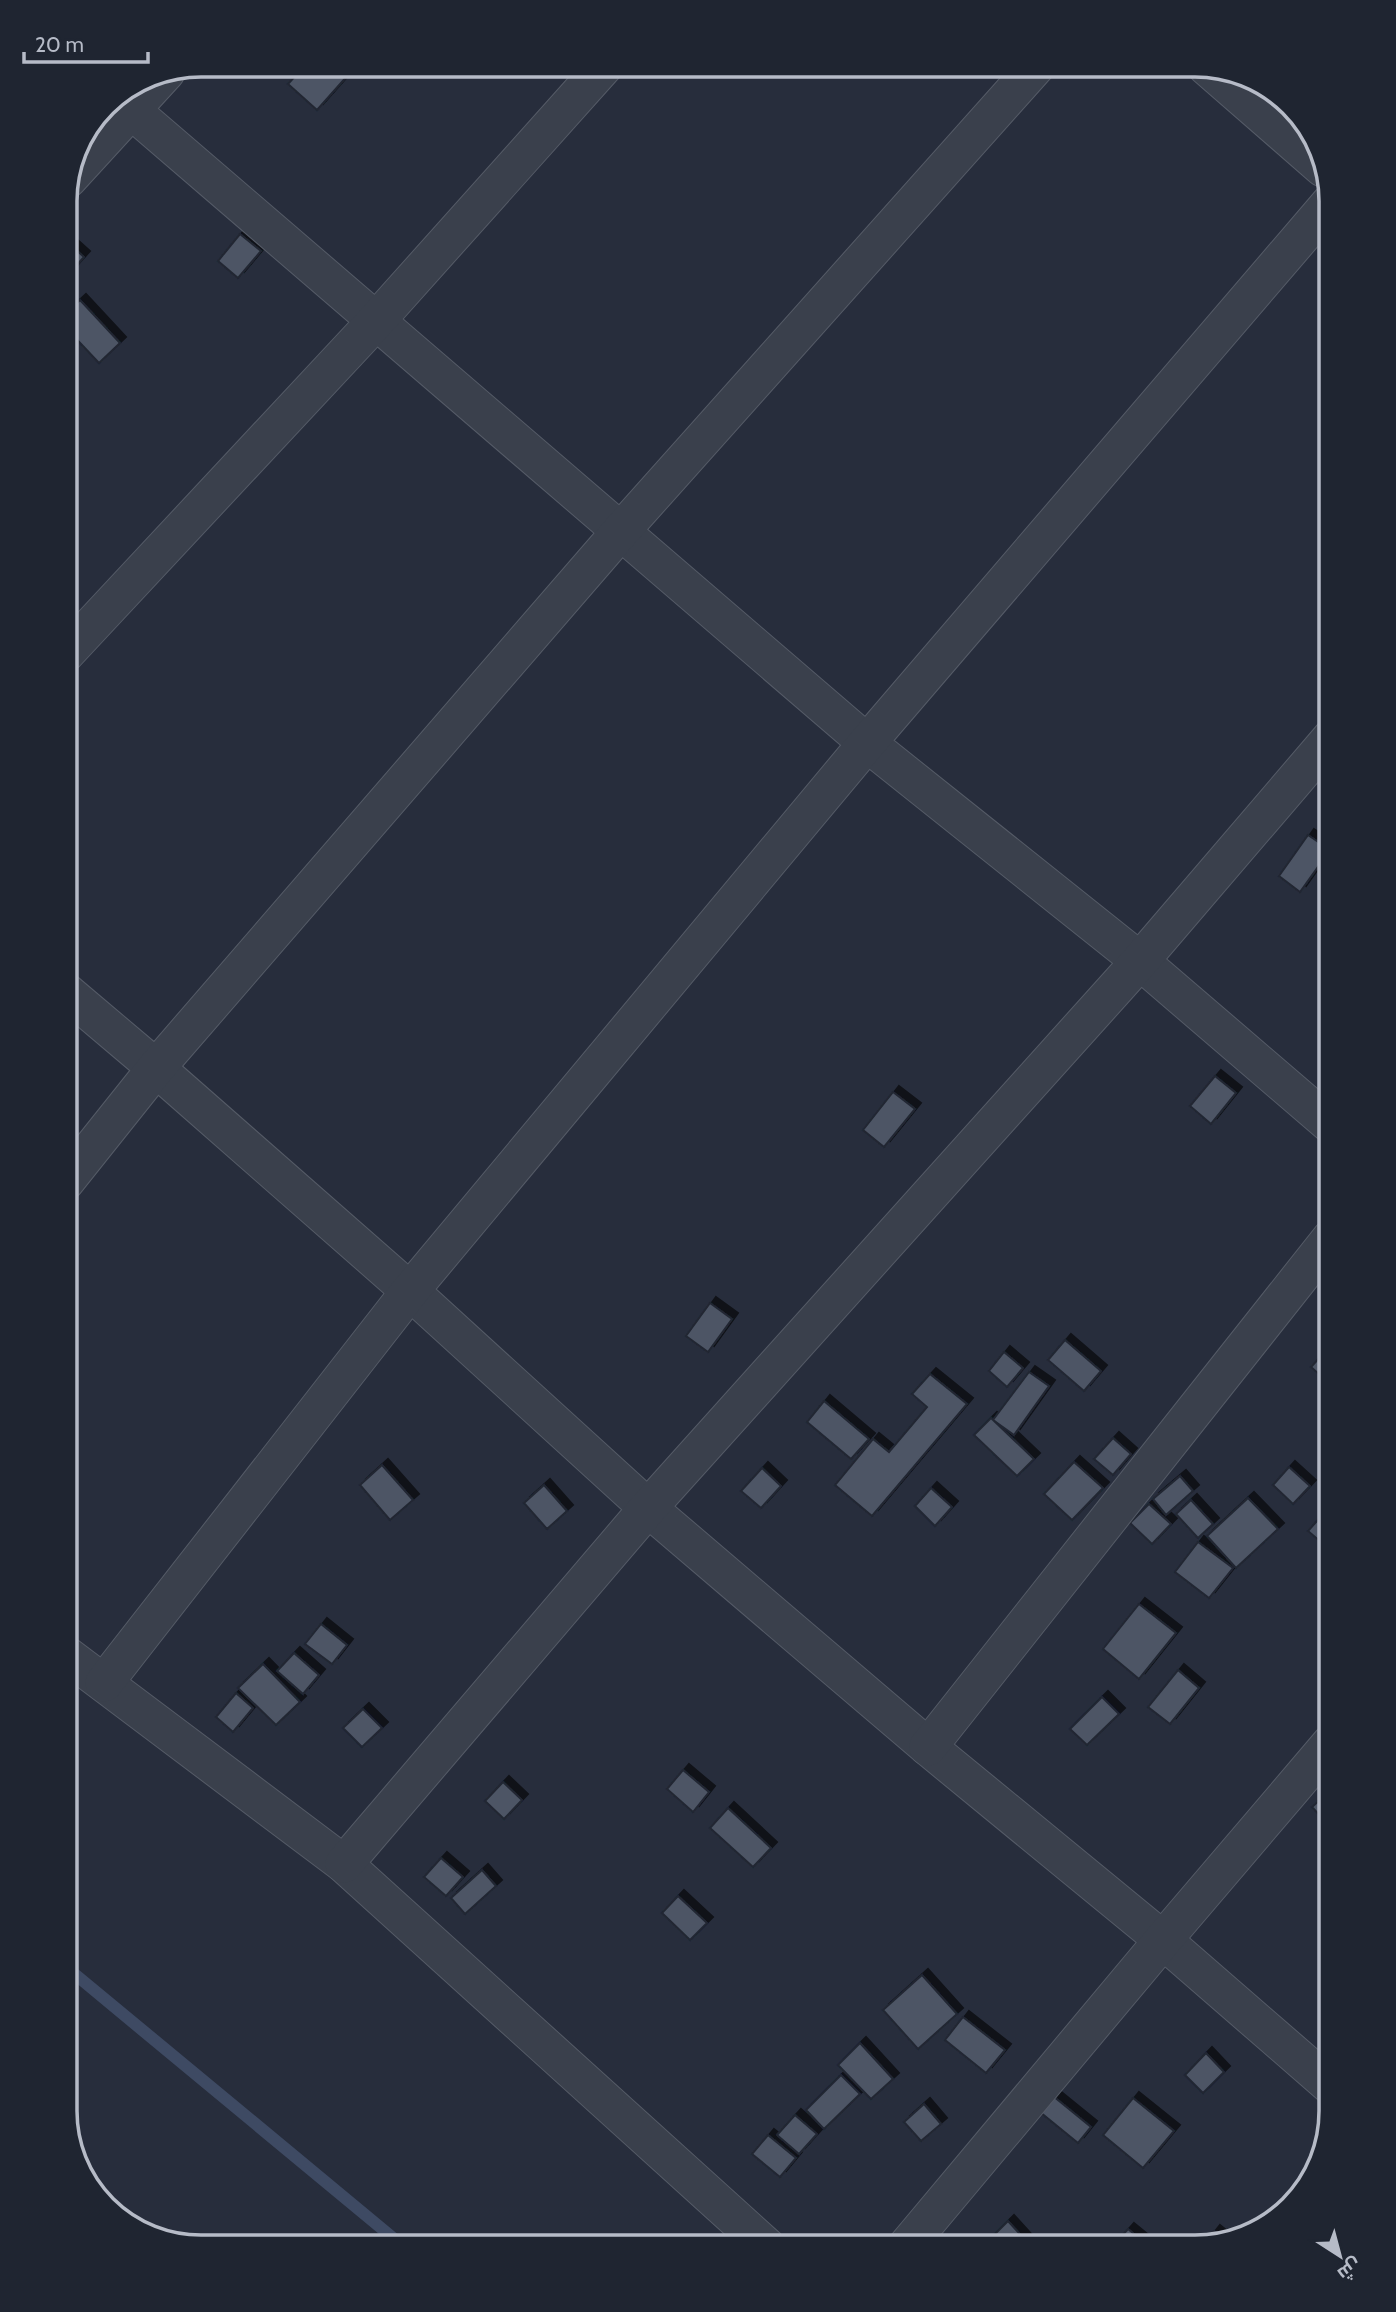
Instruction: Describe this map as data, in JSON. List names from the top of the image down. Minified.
{"scale_bar":"20 m","north":"bottom right"}
